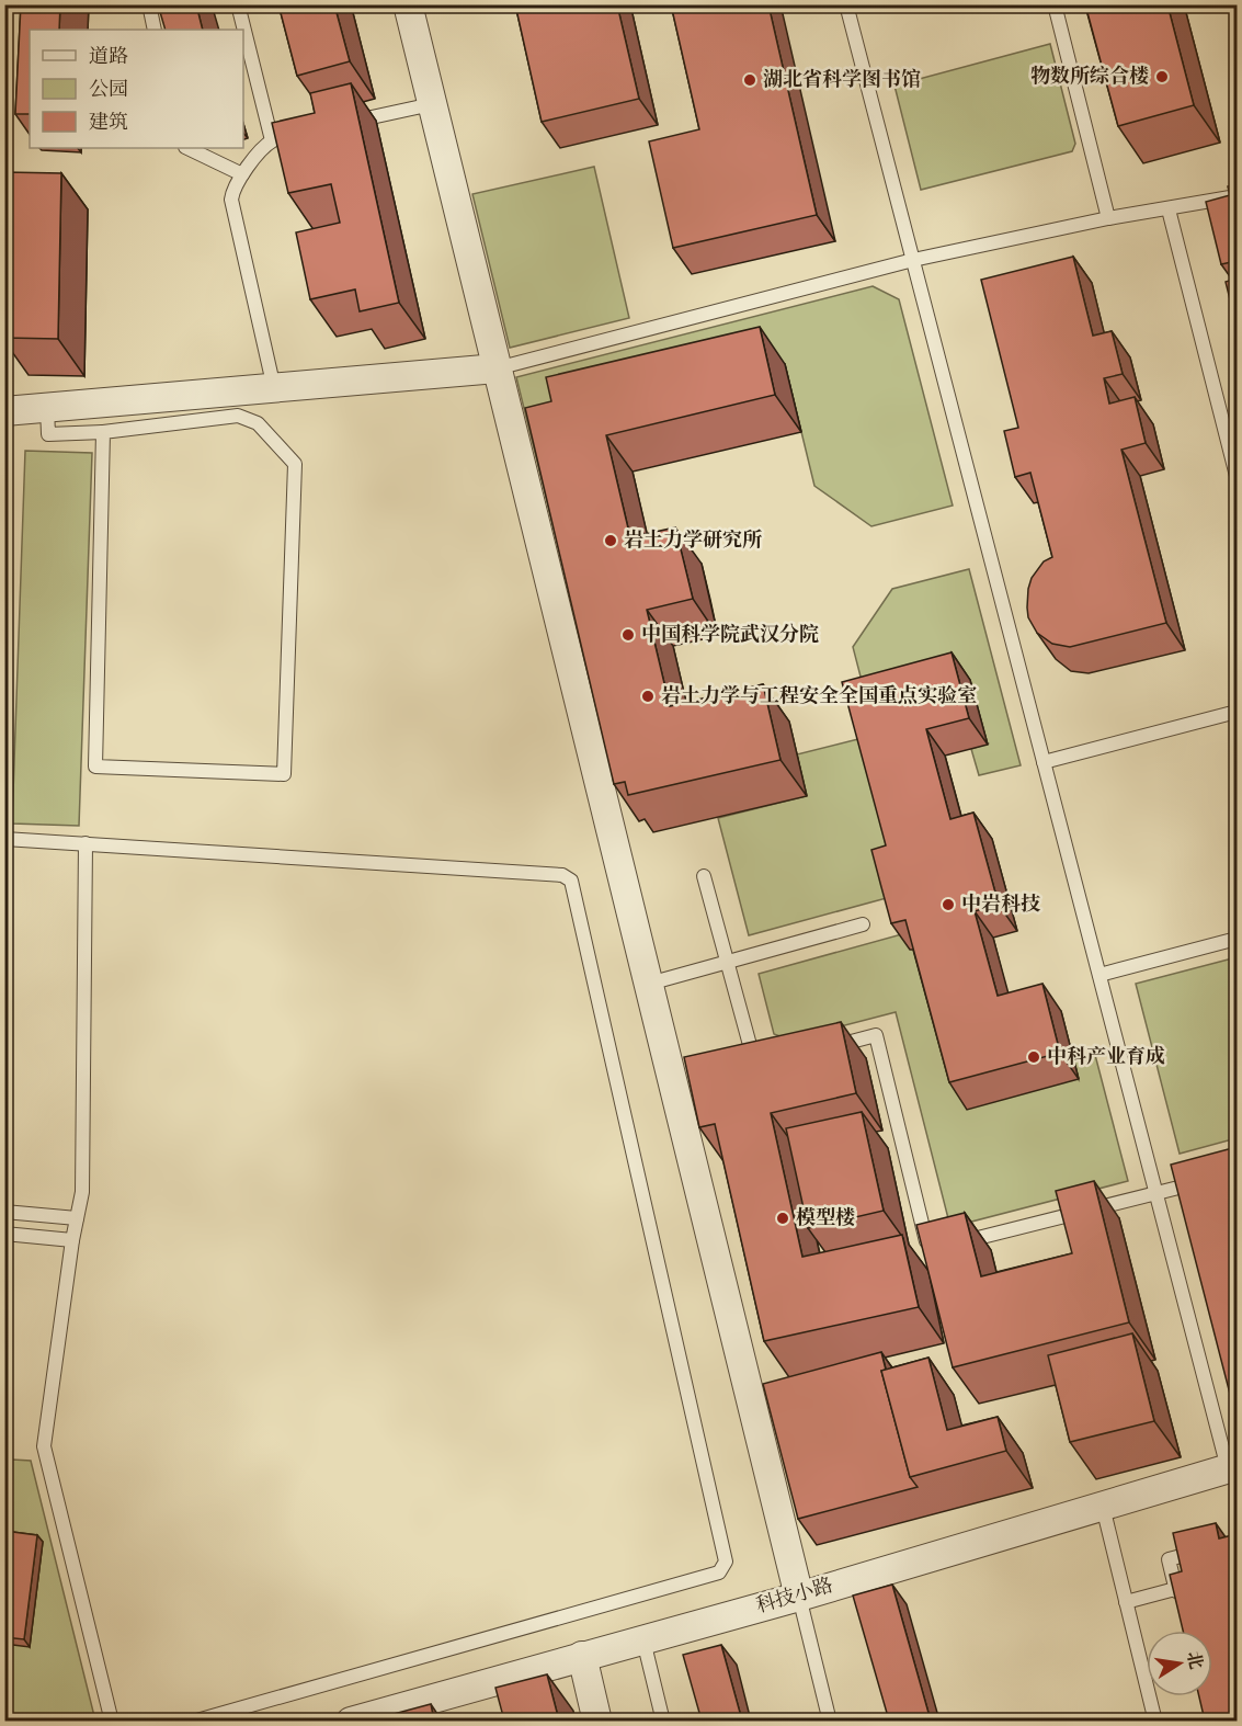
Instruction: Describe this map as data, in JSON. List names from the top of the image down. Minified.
{"streets":{"street":["科技小路"]},"places":["物数所综合楼","湖北省科学图书馆","岩土力学研究所","中国科学院武汉分院","岩土力学与工程安全全国重点实验室","中岩科技","中科产业育成","模型楼"],"legend":["道路","公园","建筑"],"north":"right"}
